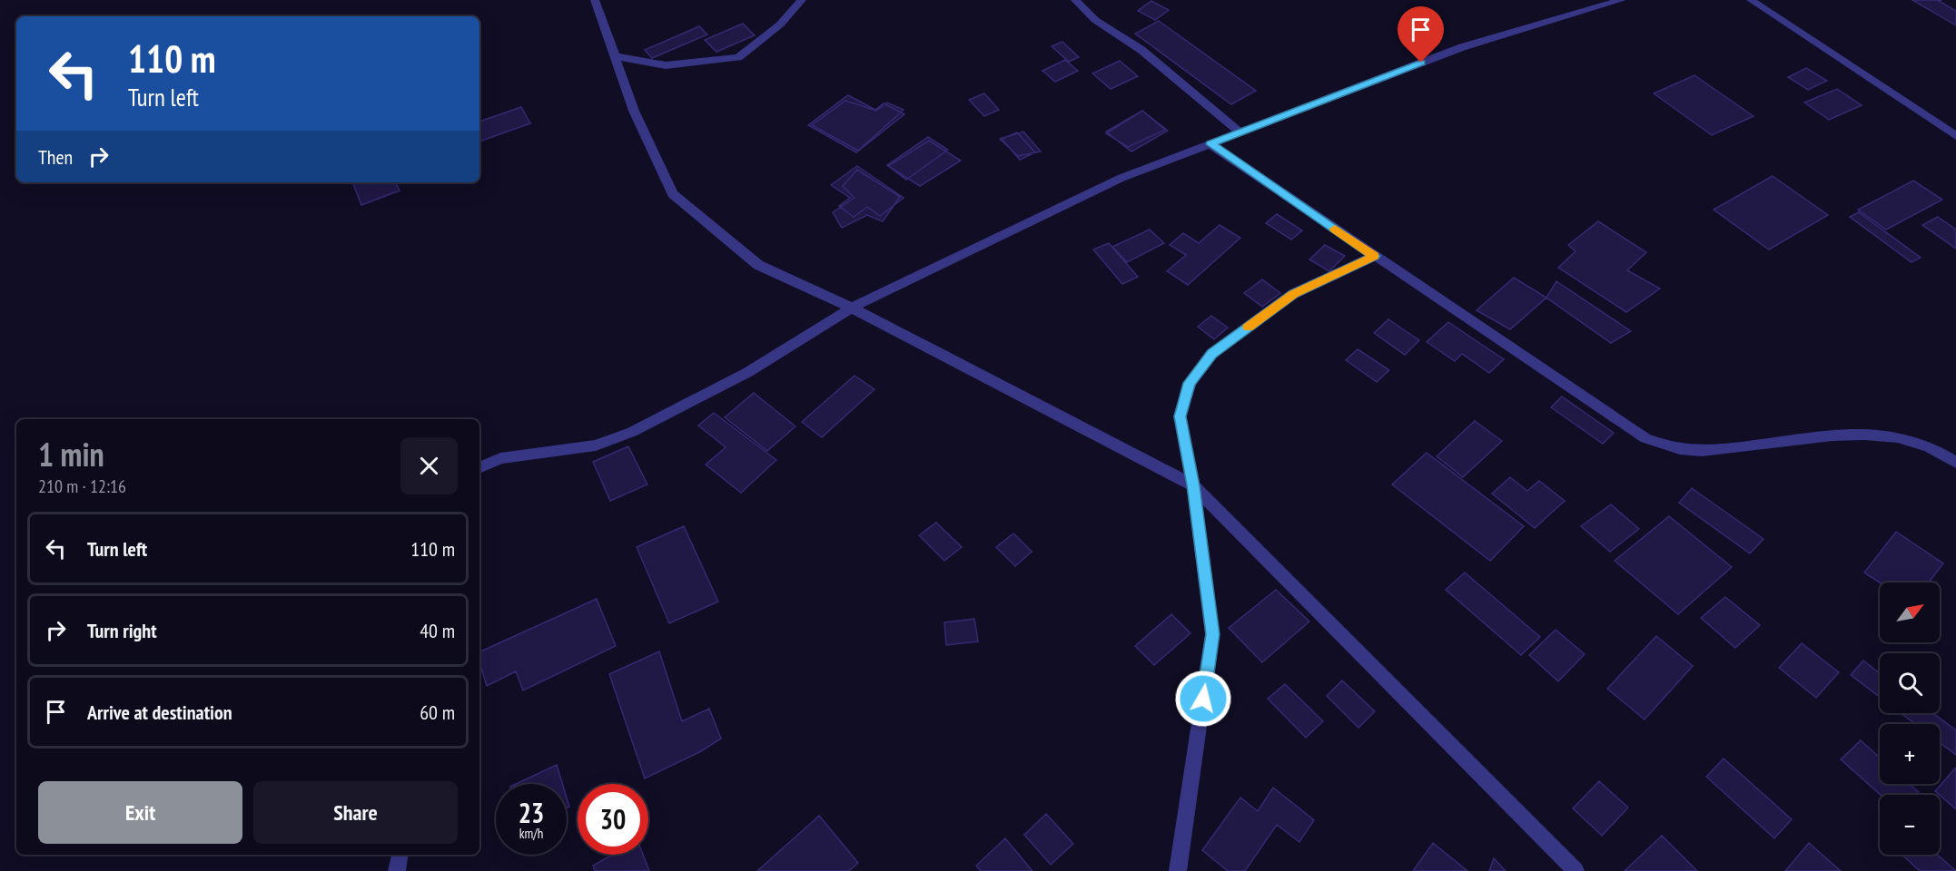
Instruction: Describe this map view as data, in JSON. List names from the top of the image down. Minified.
{"north":"top right","page":{"turn":["110 m","Turn left"],"then":"Then","heading":["1 min","210 m · 12:16"],"list":[{"name":"Turn left","value":"110 m"},{"name":"Turn right","value":"40 m"},{"name":"Arrive at destination","value":"60 m"}],"map_buttons":["+","−"],"buttons":["Exit","Share"],"speed":"23 km/h","limit":"30"}}
